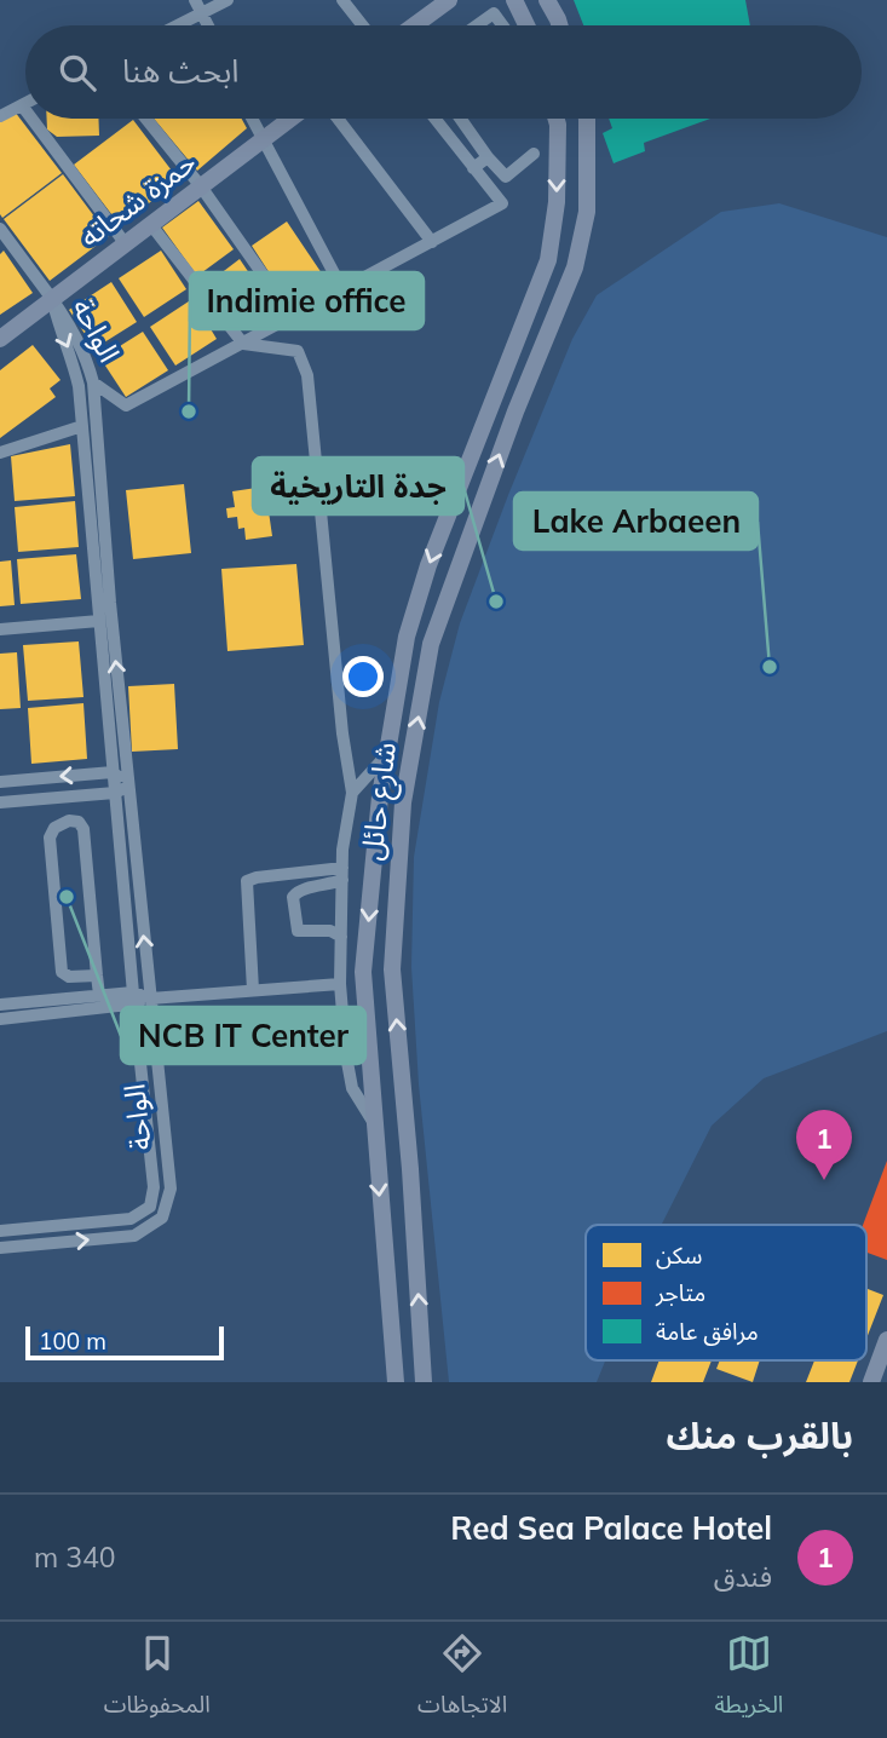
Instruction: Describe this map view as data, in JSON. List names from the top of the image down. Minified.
{"streets":{"main road":["حمزة شحاته","شارع حائل"],"street":["الواحة"]},"crossings":[["حمزة شحاته","الواحة"]],"places":["Indimie office","جدة التاريخية","Lake Arbaeen","NCB IT Center"],"legend":["سكن","متاجر","مرافق عامة"],"scale_bar":"100 m","page":{"search":"ابحث هنا","pins":"1","scale":"100 m","heading":"بالقرب منك","list":[{"mark":"1","name":"Red Sea Palace Hotel","note":"فندق","value":"340 m"}],"nav":["الخريطة","الاتجاهات","المحفوظات"]}}
